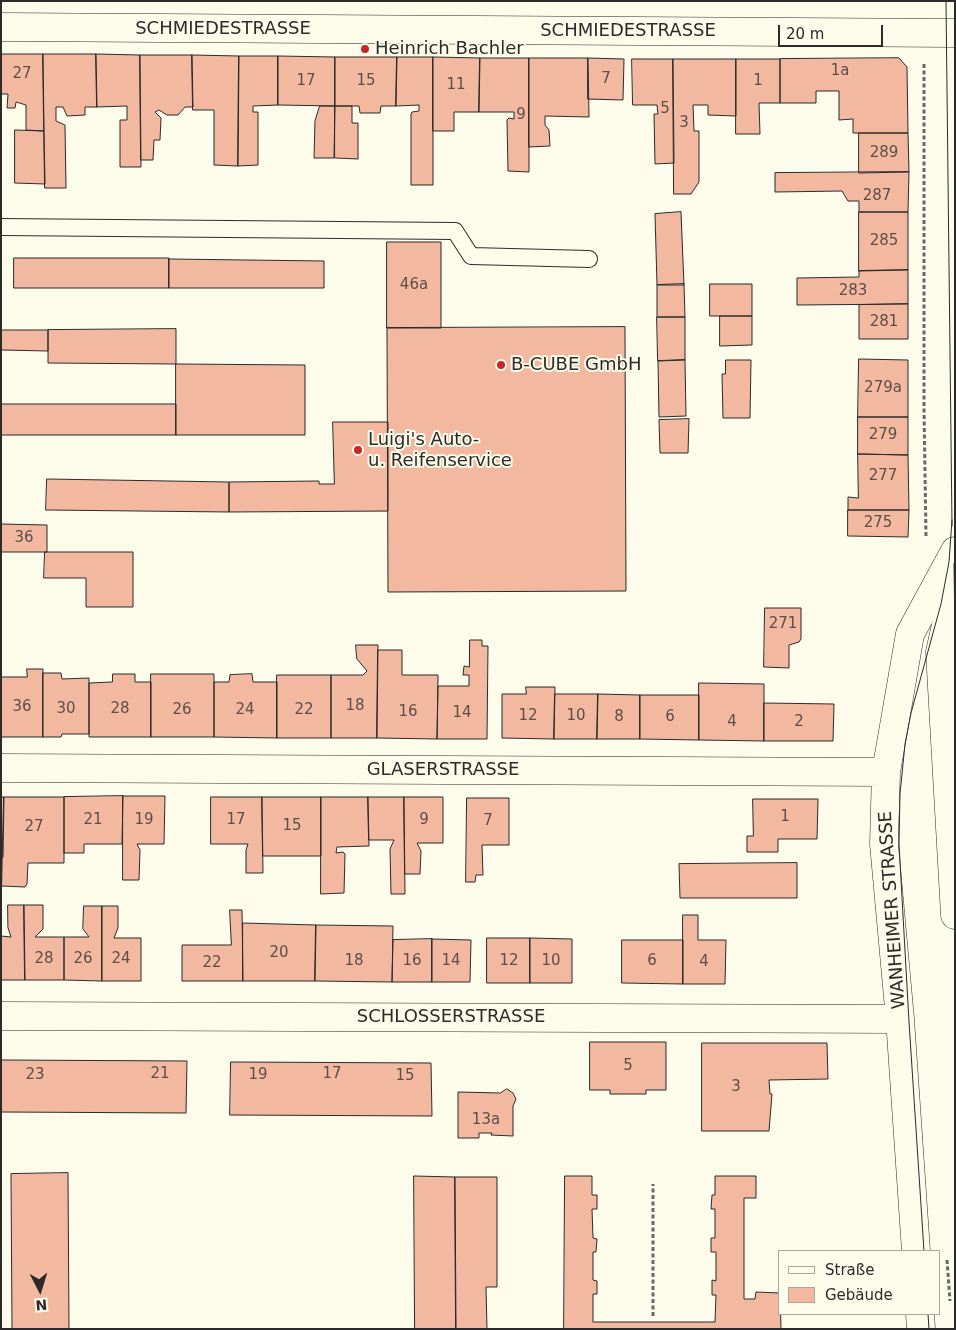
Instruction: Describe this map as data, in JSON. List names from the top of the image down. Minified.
{"streets":{"street":["SCHMIEDESTRASSE","GLASERSTRASSE","WANHEIMER STRASSE","SCHLOSSERSTRASSE"]},"crossings":[["GLASERSTRASSE","WANHEIMER STRASSE"],["WANHEIMER STRASSE","SCHLOSSERSTRASSE"]],"places":["Heinrich Bachler","B-CUBE GmbH","Luigi's Auto- u. Reifenservice"],"house_numbers":["1a","27","7","17","15","1","11","5","9","3","289","287","285","46a","283","281","279a","279","277","275","36","271","18","36","30","28","26","24","22","16","14","12","10","8","6","4","2","1","21","19","17","9","7","15","27","20","28","26","24","18","16","14","12","10","6","4","22","5","21","17","23","19","15","3","13a"],"legend":["Straße","Gebäude"],"scale_bar":"20 m","north":"bottom"}
